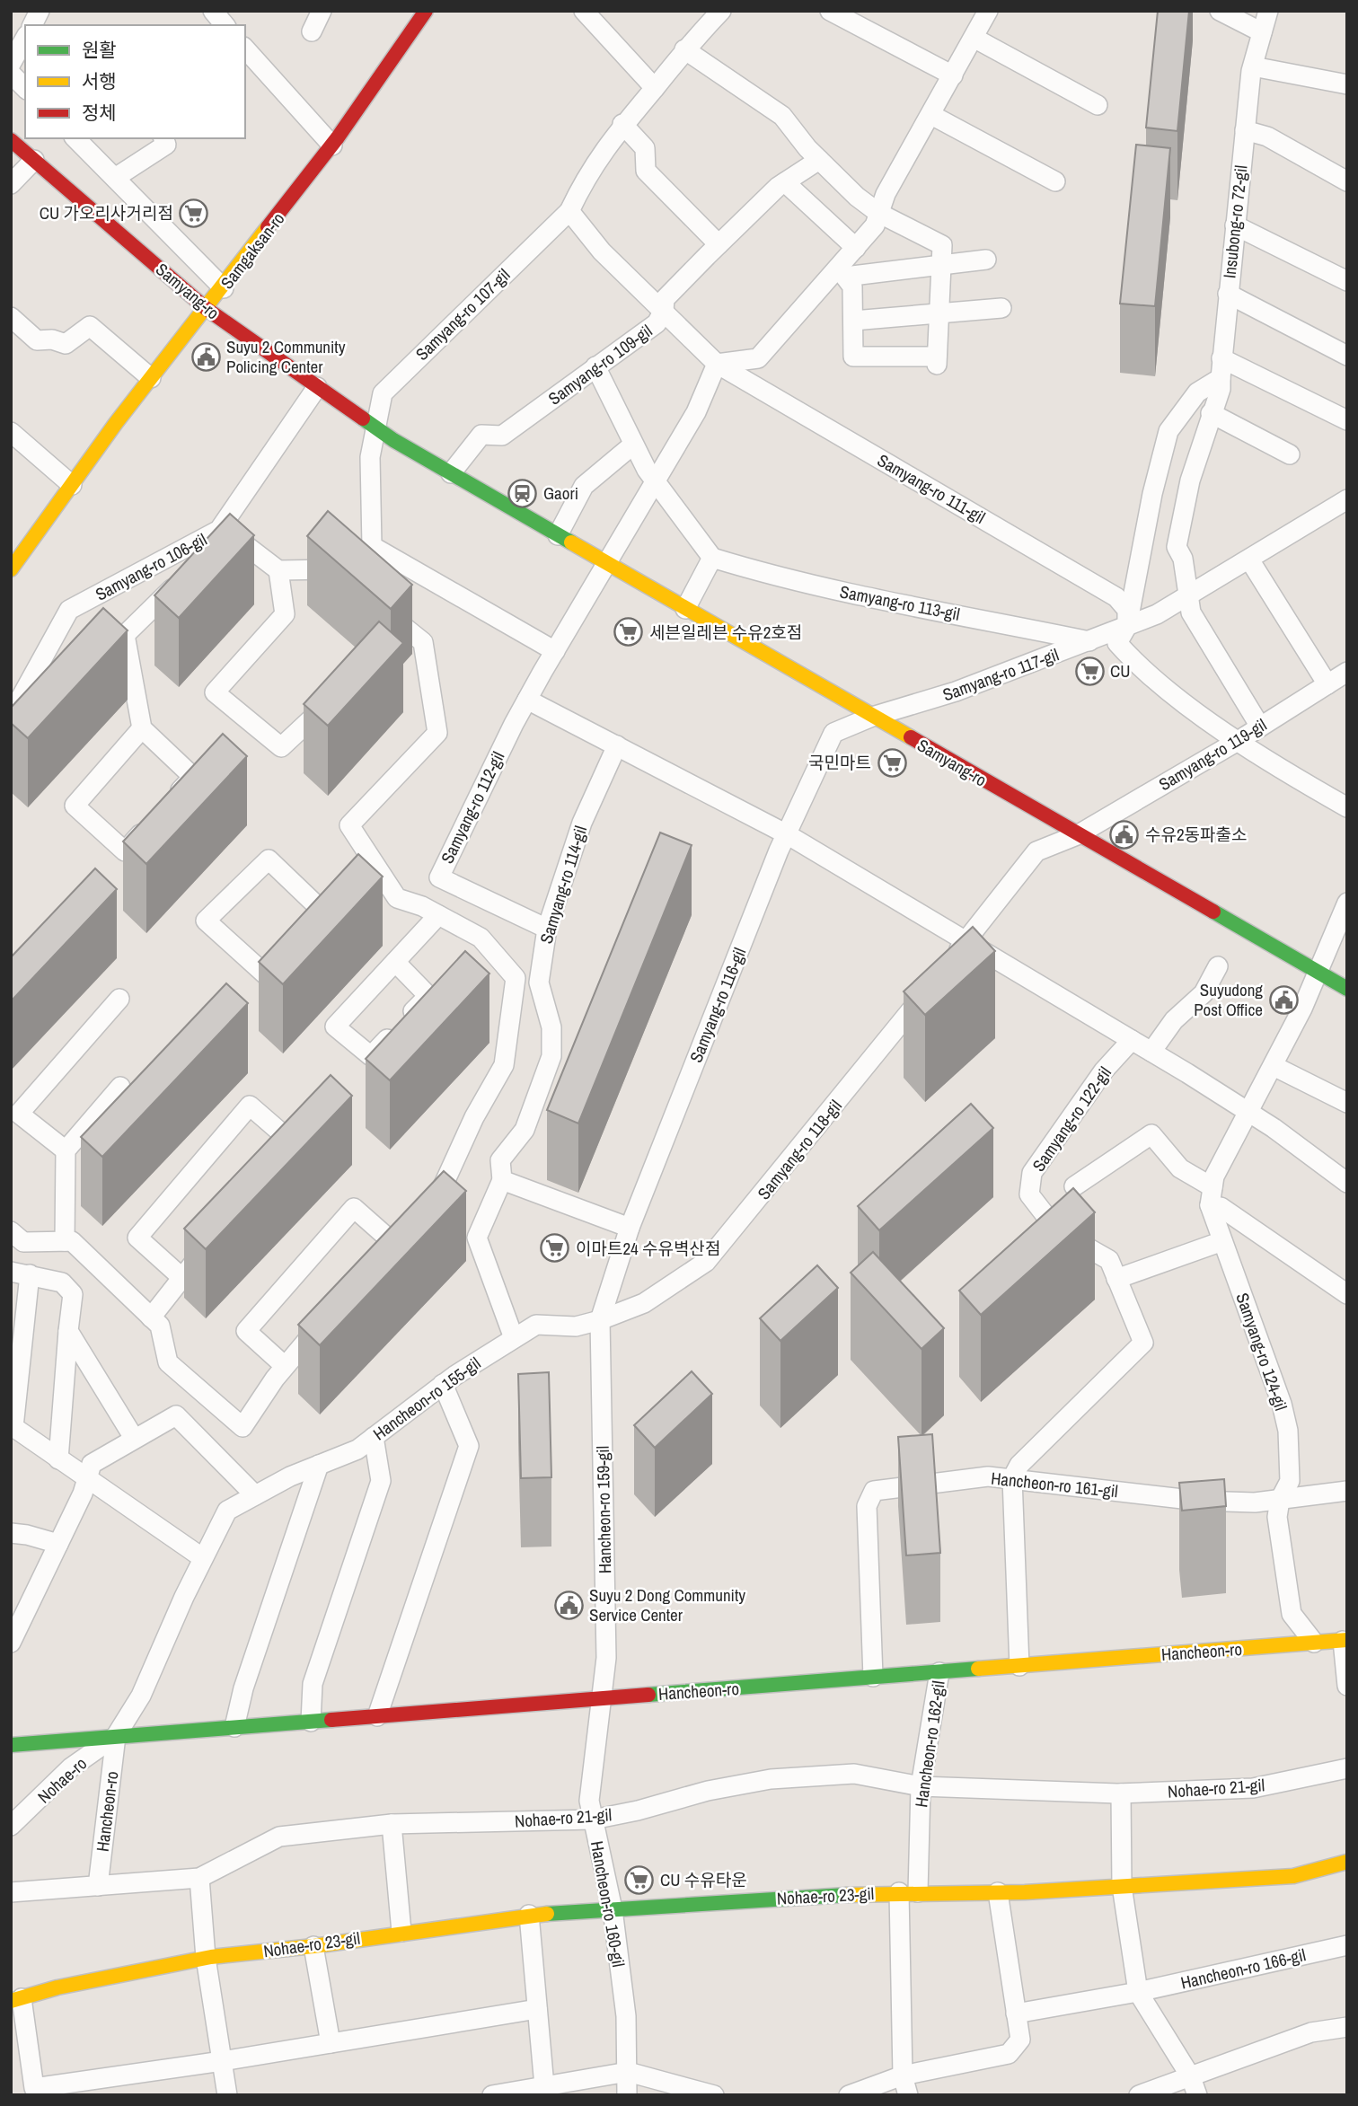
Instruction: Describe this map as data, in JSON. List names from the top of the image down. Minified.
{"streets":{"street":["Insubong-ro 72-gil","Samgaksan-ro","Samyang-ro","Samyang-ro 107-gil","Samyang-ro 109-gil","Samyang-ro 111-gil","Samyang-ro 106-gil","Samyang-ro 113-gil","Samyang-ro 117-gil","Samyang-ro 119-gil","Samyang-ro 112-gil","Samyang-ro 114-gil","Samyang-ro 116-gil","Samyang-ro 122-gil","Samyang-ro 118-gil","Samyang-ro 124-gil","Hancheon-ro 155-gil","Hancheon-ro 161-gil","Hancheon-ro 159-gil","Hancheon-ro","Hancheon-ro 162-gil","Nohae-ro","Nohae-ro 21-gil","Nohae-ro 23-gil","Hancheon-ro 160-gil","Hancheon-ro 166-gil"]},"crossings":[["Insubong-ro 72-gil","Samyang-ro 117-gil"],["Samgaksan-ro","Samyang-ro"],["Samyang-ro","Samyang-ro 107-gil"],["Samyang-ro","Samyang-ro 109-gil"],["Samyang-ro","Samyang-ro 106-gil"],["Samyang-ro","Samyang-ro 117-gil"],["Samyang-ro","Samyang-ro 119-gil"],["Samyang-ro","Samyang-ro 112-gil"],["Samyang-ro","Samyang-ro 116-gil"],["Samyang-ro 111-gil","Samyang-ro 117-gil"],["Samyang-ro 113-gil","Samyang-ro 117-gil"],["Samyang-ro 117-gil","Samyang-ro 116-gil"],["Samyang-ro 112-gil","Samyang-ro 114-gil"],["Samyang-ro 116-gil","Samyang-ro 118-gil"],["Samyang-ro 116-gil","Hancheon-ro 155-gil"],["Samyang-ro 116-gil","Hancheon-ro 159-gil"],["Samyang-ro 122-gil","Hancheon-ro 161-gil"],["Samyang-ro 118-gil","Hancheon-ro 155-gil"],["Samyang-ro 118-gil","Hancheon-ro 159-gil"],["Samyang-ro 124-gil","Hancheon-ro 161-gil"],["Samyang-ro 124-gil","Hancheon-ro"],["Hancheon-ro 155-gil","Hancheon-ro 159-gil"],["Hancheon-ro 155-gil","Hancheon-ro"],["Hancheon-ro 155-gil","Nohae-ro"],["Hancheon-ro 161-gil","Hancheon-ro"],["Hancheon-ro 159-gil","Hancheon-ro"],["Hancheon-ro 159-gil","Hancheon-ro 160-gil"],["Hancheon-ro","Hancheon-ro 162-gil"],["Hancheon-ro","Nohae-ro"],["Hancheon-ro","Nohae-ro 21-gil"],["Hancheon-ro","Hancheon-ro 160-gil"],["Hancheon-ro 162-gil","Nohae-ro 21-gil"],["Hancheon-ro 162-gil","Nohae-ro 23-gil"],["Nohae-ro 21-gil","Hancheon-ro 160-gil"],["Nohae-ro 23-gil","Hancheon-ro 160-gil"]],"places":{"supermarket":["CU 가오리사거리점","세븐일레븐 수유2호점","CU","국민마트","이마트24 수유벽산점","CU 수유타운"],"public building":["Suyu 2 Community Policing Center","수유2동파출소","Suyudong Post Office","Suyu 2 Dong Community Service Center"],"station":["Gaori"]},"legend":["원활","서행","정체"]}
